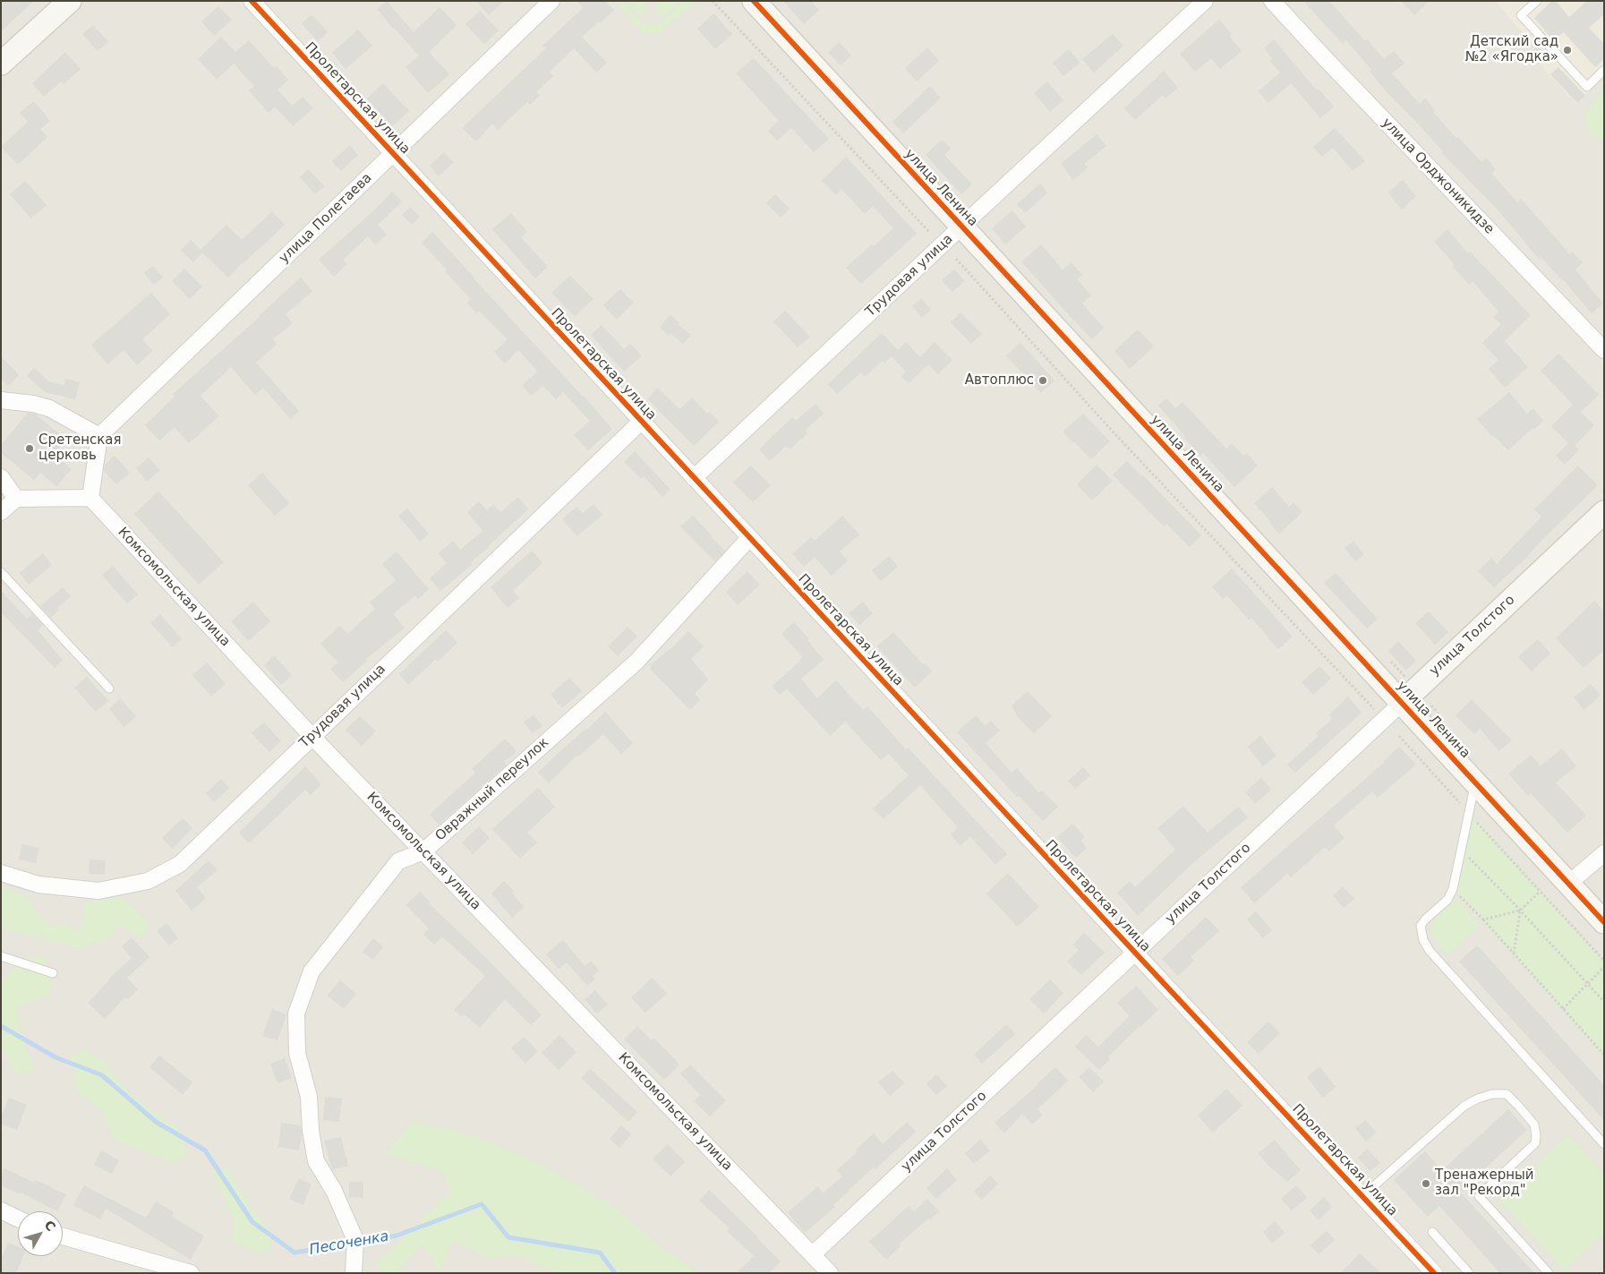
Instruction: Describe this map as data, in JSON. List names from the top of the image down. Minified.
{"streets":{"street":["Пролетарская улица","улица Орджоникидзе","улица Ленина","улица Полетаева","Трудовая улица","Комсомольская улица","улица Толстого","Овражный переулок"]},"crossings":[["Пролетарская улица","улица Полетаева"],["Пролетарская улица","Трудовая улица"],["Пролетарская улица","улица Толстого"],["Пролетарская улица","Овражный переулок"],["улица Ленина","Трудовая улица"],["улица Ленина","улица Толстого"],["Трудовая улица","Комсомольская улица"],["Комсомольская улица","улица Толстого"],["Комсомольская улица","Овражный переулок"]],"water":["Песоченка"],"places":["Детский сад №2 «Ягодка»","Автоплюс","Сретенская церковь","Тренажерный зал \"Рекорд\""],"north":"top right"}
